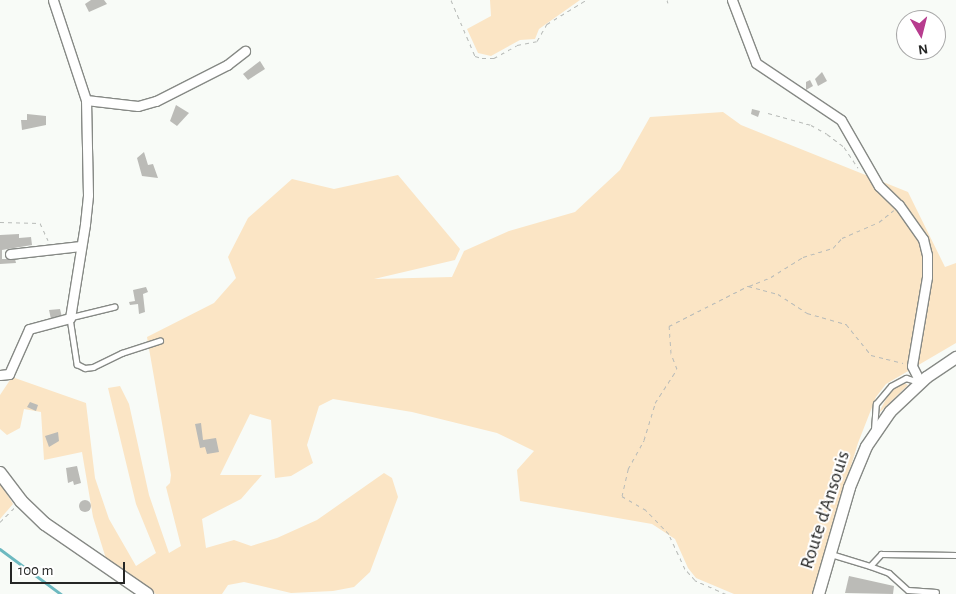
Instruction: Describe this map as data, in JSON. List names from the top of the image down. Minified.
{"streets":{"street":["Route d'Ansouis"]},"scale_bar":"100 m","north":"bottom"}
